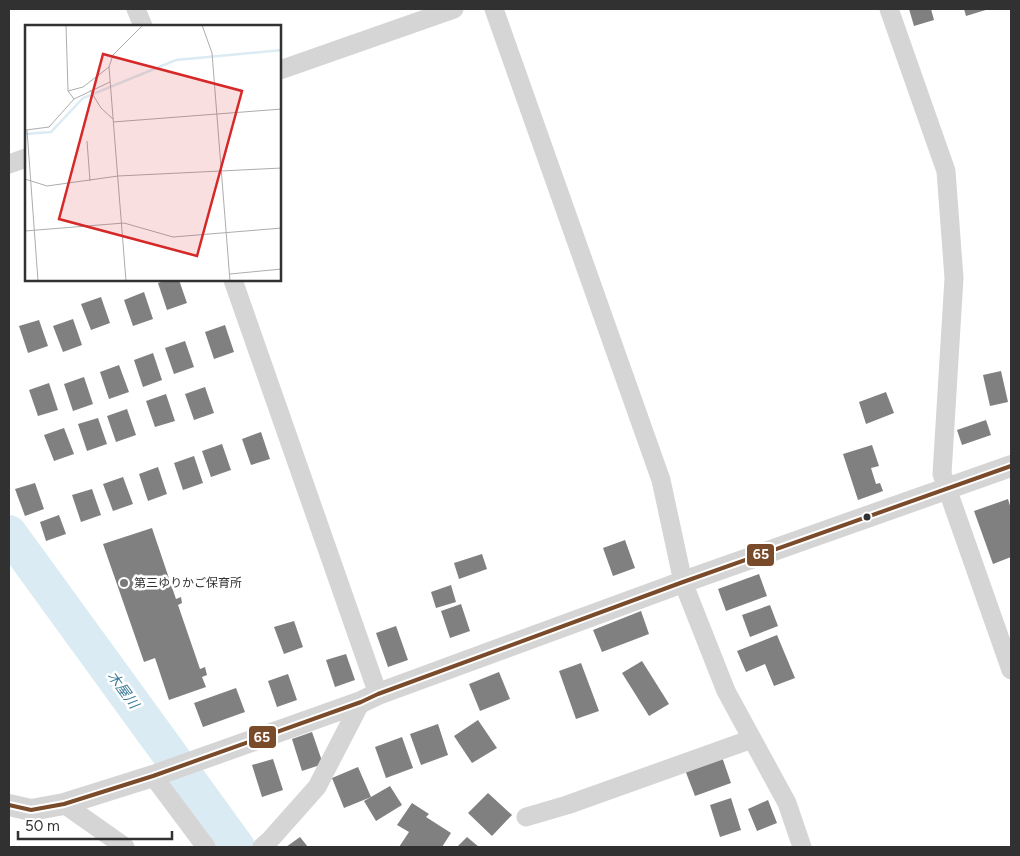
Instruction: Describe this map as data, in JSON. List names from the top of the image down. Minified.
{"water":["木屋川"],"places":["第三ゆりかご保育所"],"lines":["transit line 65"],"scale_bar":"50 m"}
